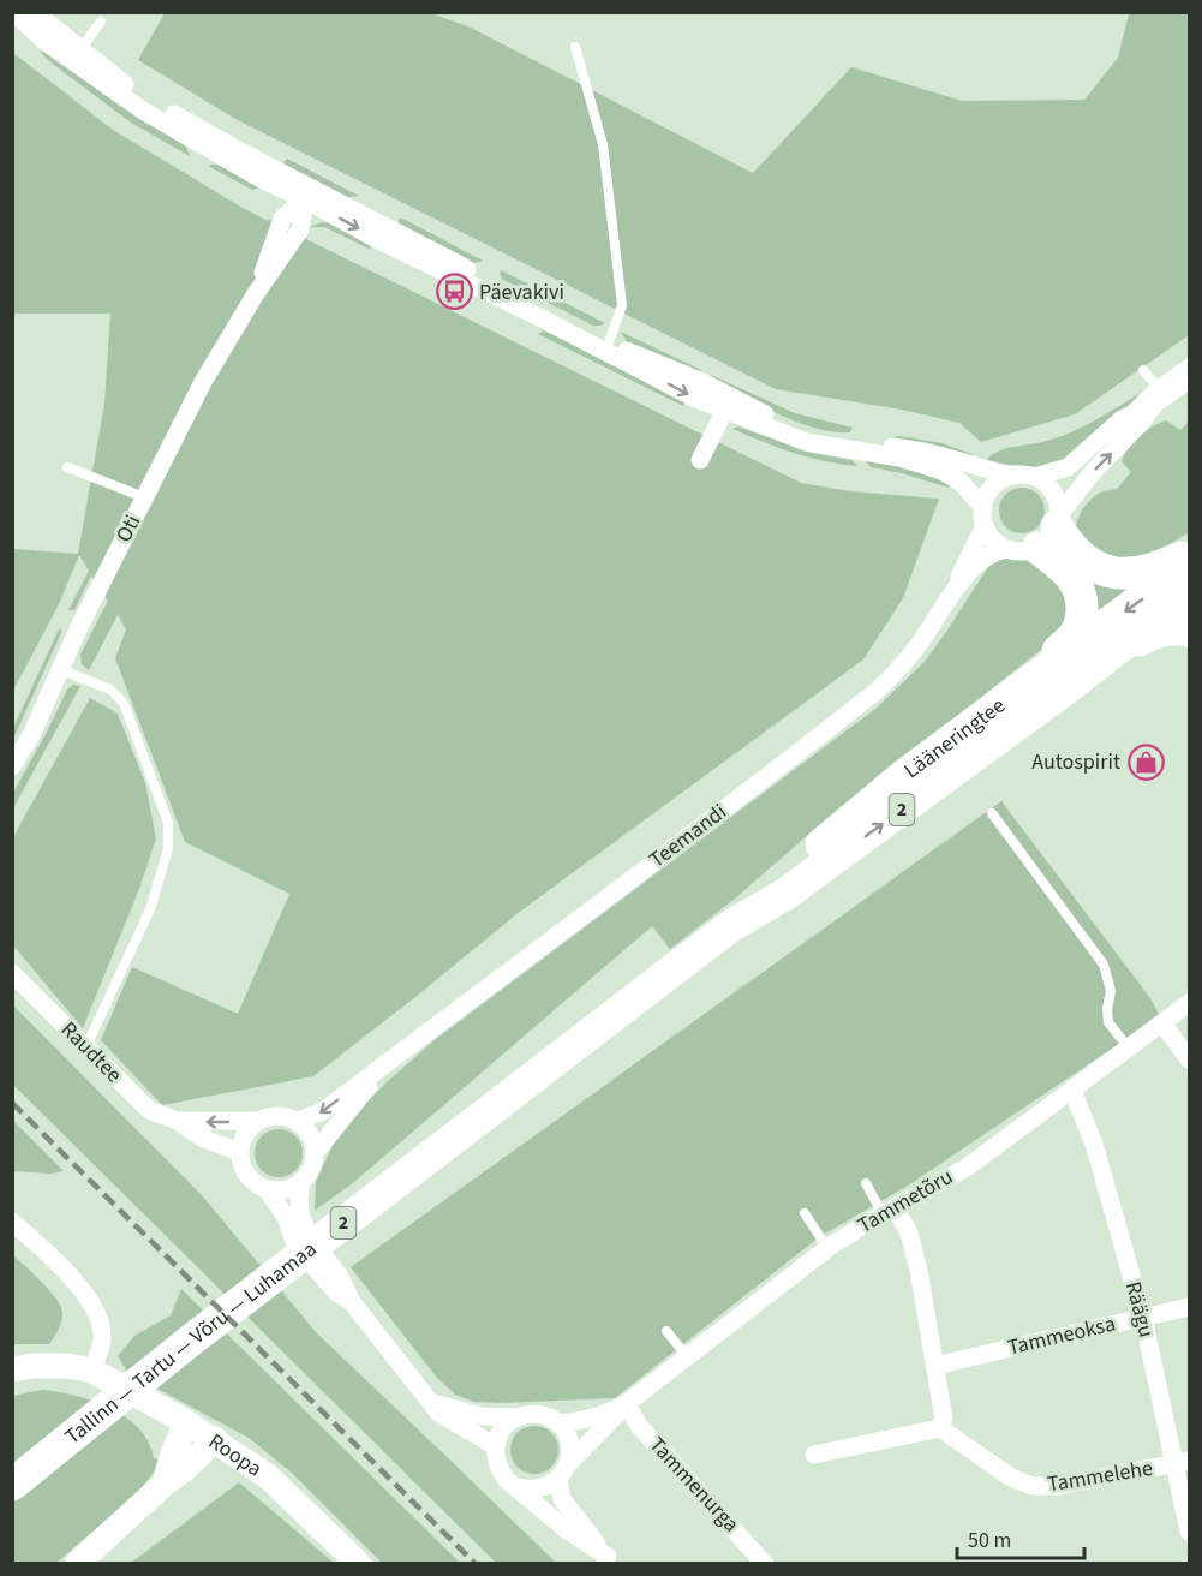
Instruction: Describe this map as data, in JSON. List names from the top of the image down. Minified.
{"streets":{"highway":["Lääneringtee","2","Tallinn — Tartu — Võru — Luhamaa"],"street":["Oti","Teemandi","Raudtee","Tammetõru","Räägu","Tammeoksa","Roopa","Tammelehe","Tammenurga"]},"crossings":[["Lääneringtee","Tallinn — Tartu — Võru — Luhamaa"],["Teemandi","Raudtee"],["Tammetõru","Räägu"],["Tammetõru","Tammenurga"],["Räägu","Tammeoksa"],["Räägu","Tammelehe"]],"places":{"bus stop":["Päevakivi"],"shop":["Autospirit"]},"scale_bar":"50 m"}
